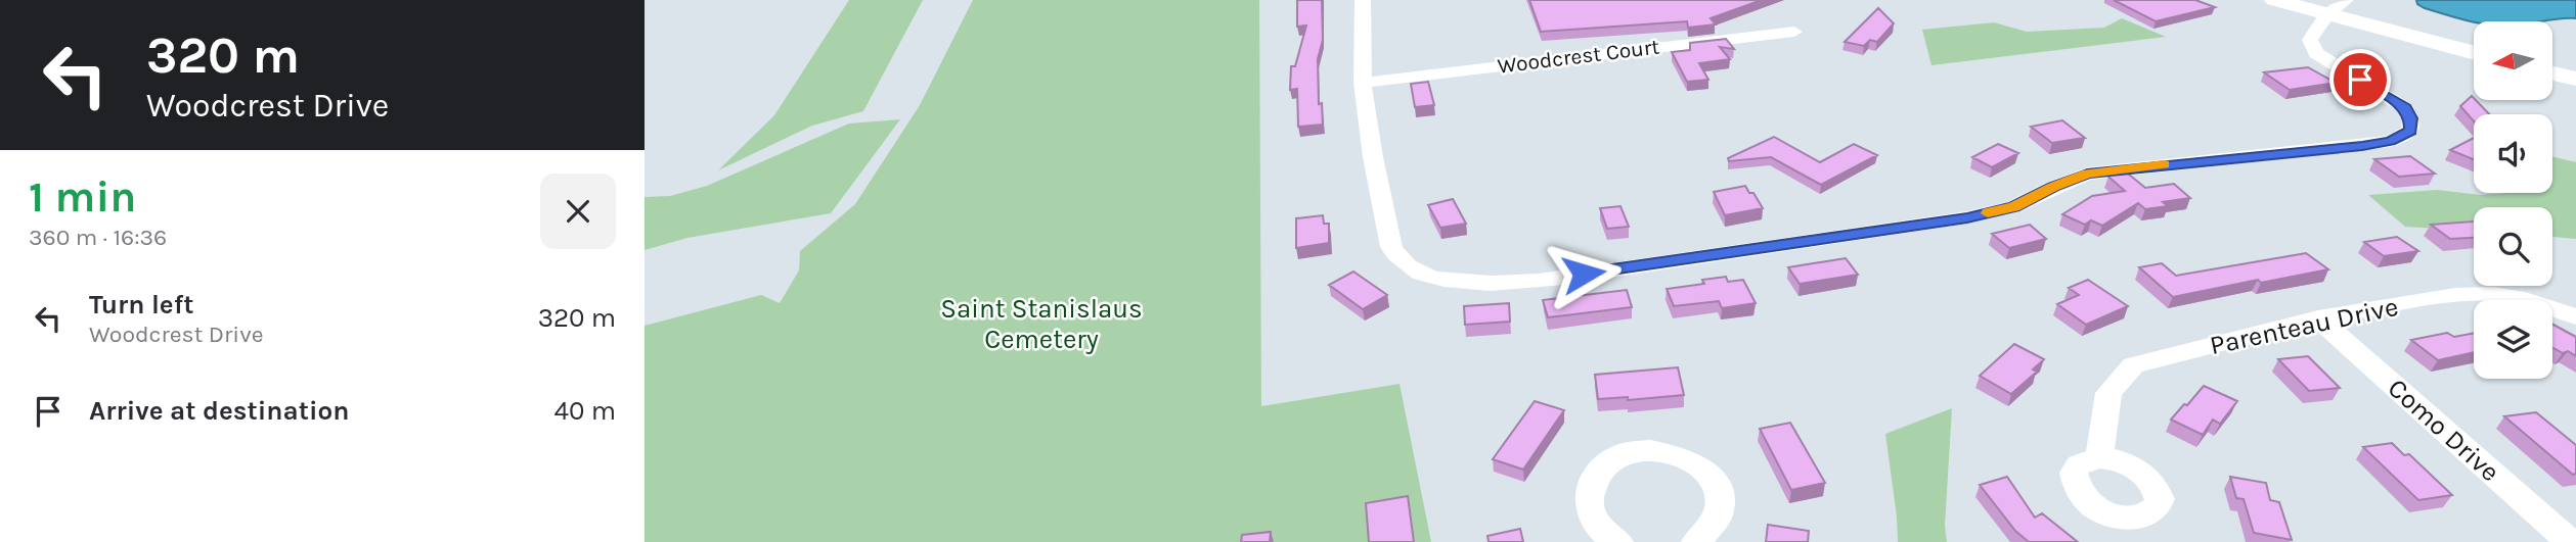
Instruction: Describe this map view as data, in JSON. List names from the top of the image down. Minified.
{"streets":{"street":["Woodcrest Court","Parenteau Drive","Como Drive"]},"crossings":[["Parenteau Drive","Como Drive"]],"parks":["Saint Stanislaus Cemetery"],"north":"left","page":{"turn":["320 m","Woodcrest Drive"],"heading":["1 min","360 m · 16:36"],"list":[{"name":"Turn left","note":"Woodcrest Drive","value":"320 m"},{"name":"Arrive at destination","value":"40 m"}]}}
